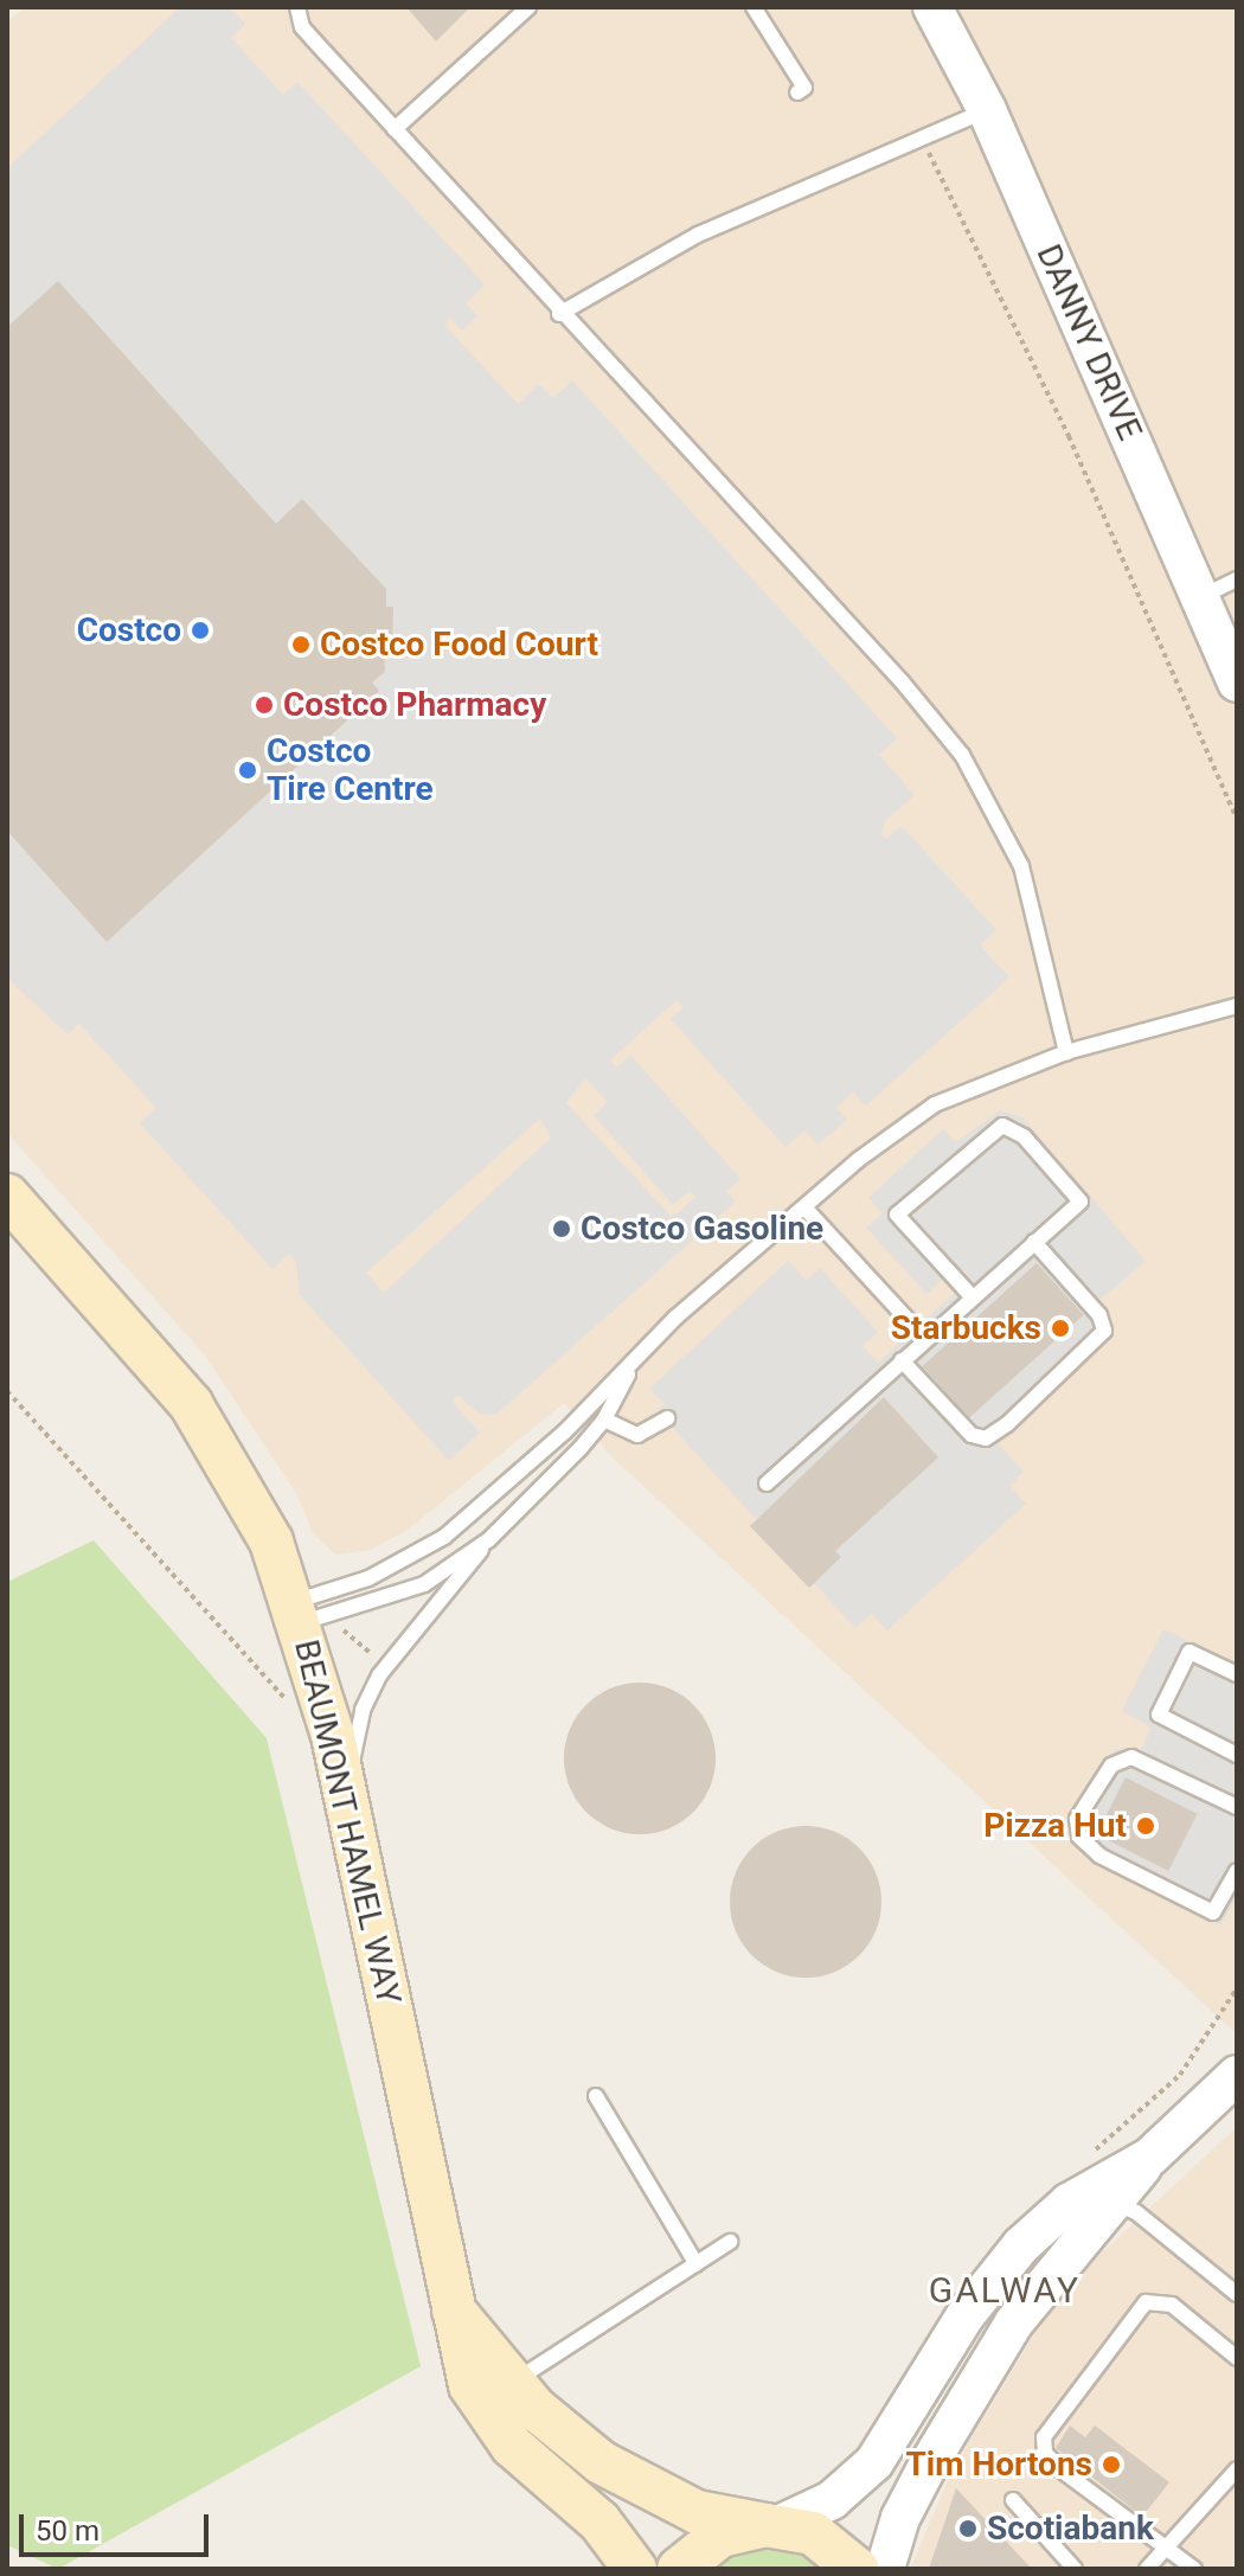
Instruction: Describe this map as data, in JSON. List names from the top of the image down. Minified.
{"streets":{"main road":["BEAUMONT HAMEL WAY"],"street":["DANNY DRIVE"]},"districts":["GALWAY"],"places":["Costco","Costco Food Court","Costco Pharmacy","Costco Tire Centre","Costco Gasoline","Starbucks","Pizza Hut","Tim Hortons","Scotiabank"],"scale_bar":"50 m"}
